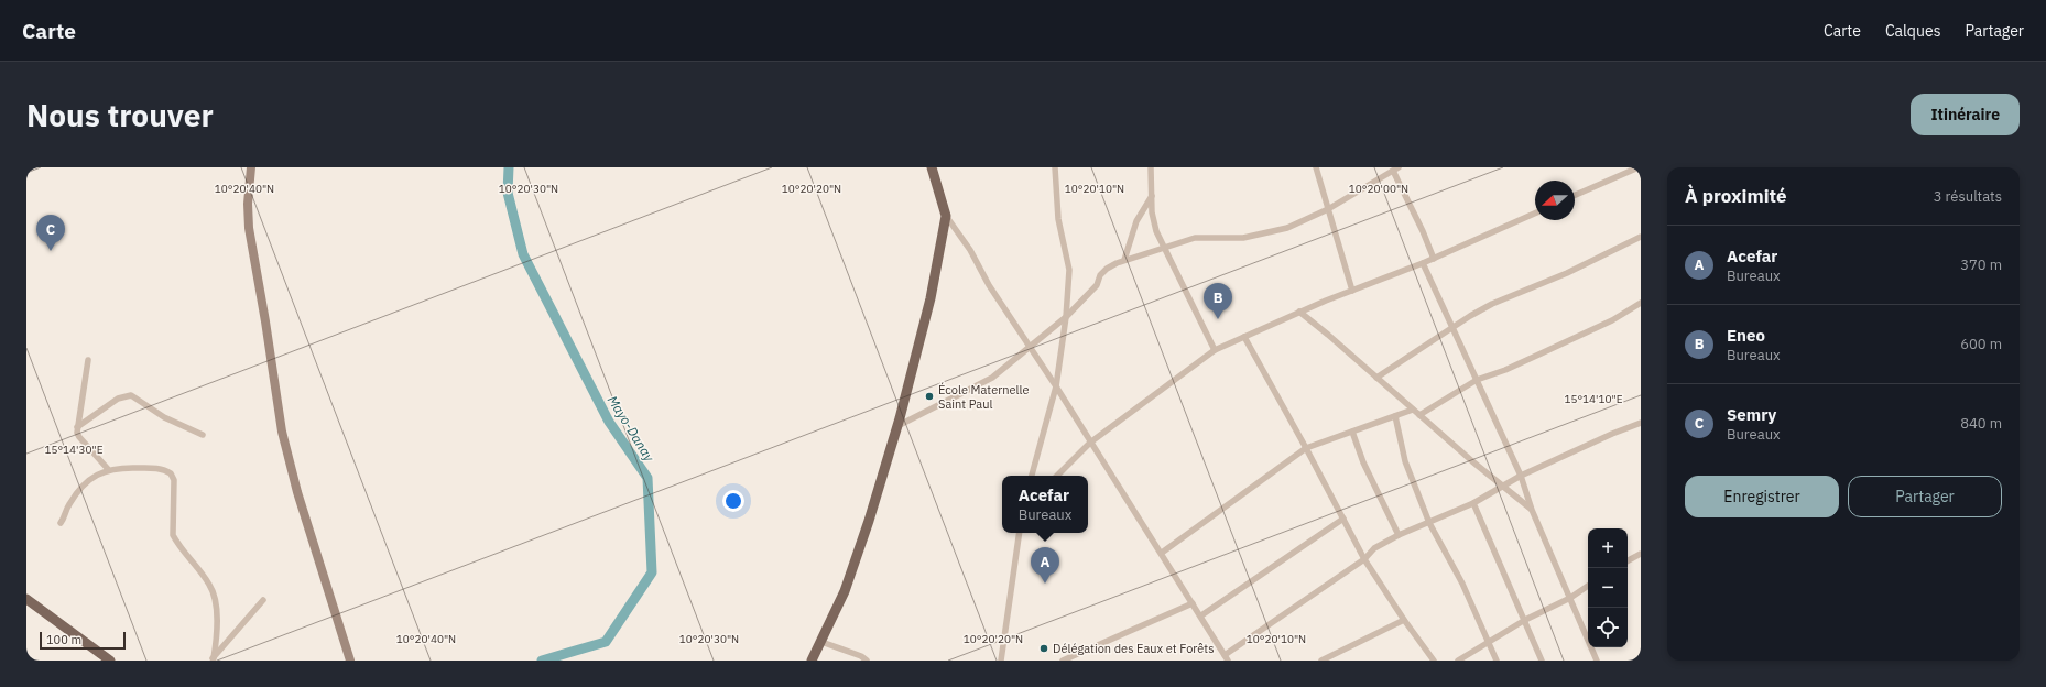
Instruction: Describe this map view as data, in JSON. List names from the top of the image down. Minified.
{"water":["Mayo-Danay"],"places":["École Maternelle Saint Paul","Délégation des Eaux et Forêts"],"scale_bar":"100 m","north":"left","page":{"header":"Carte","nav":["Carte","Calques","Partager"],"buttons":["Itinéraire",["Enregistrer","Partager"]],"title":"Nous trouver","heading":["À proximité","3 résultats"],"pins":["C","B","A"],"list":[{"mark":"A","name":"Acefar","note":"Bureaux","value":"370 m"},{"mark":"B","name":"Eneo","note":"Bureaux","value":"600 m"},{"mark":"C","name":"Semry","note":"Bureaux","value":"840 m"}],"popup":["Acefar","Bureaux"],"map_buttons":["+","−"],"scale":"100 m"},"coordinates":["10°20'40\"N","10°20'30\"N","10°20'20\"N","10°20'10\"N","10°20'00\"N","15°14'10\"E","15°14'30\"E"]}
